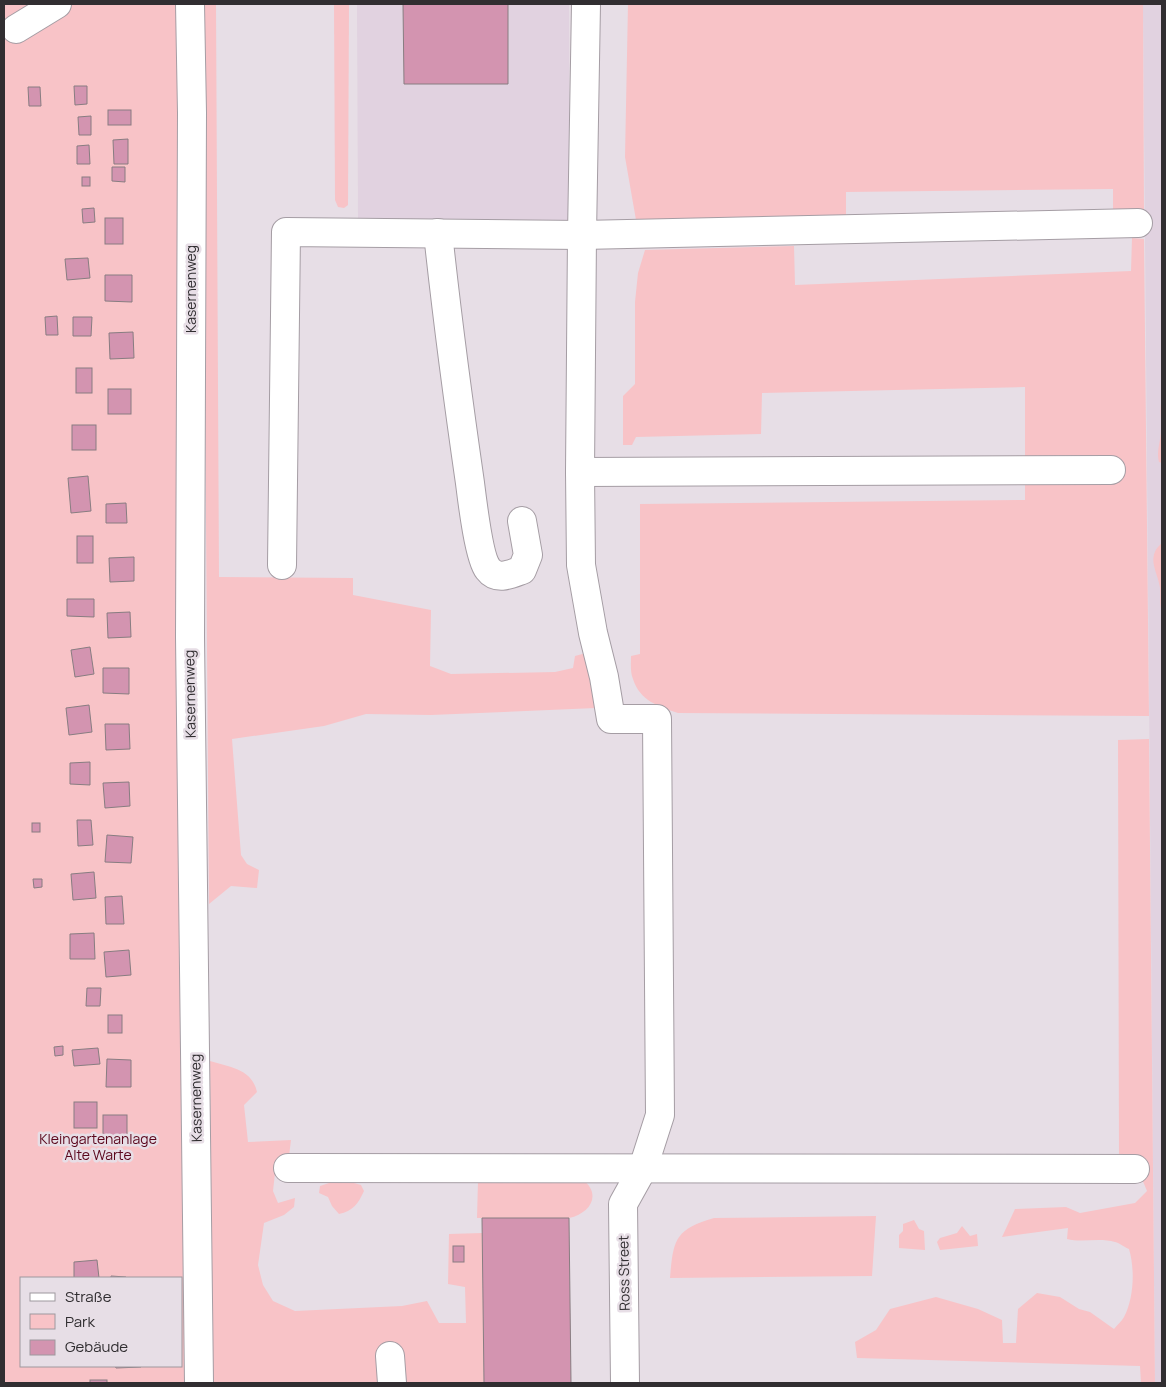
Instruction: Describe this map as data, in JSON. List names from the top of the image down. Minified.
{"streets":{"lane":["Kasernenweg","Ross Street"]},"parks":["Kleingartenanlage Alte Warte"],"legend":["Straße","Park","Gebäude"]}
